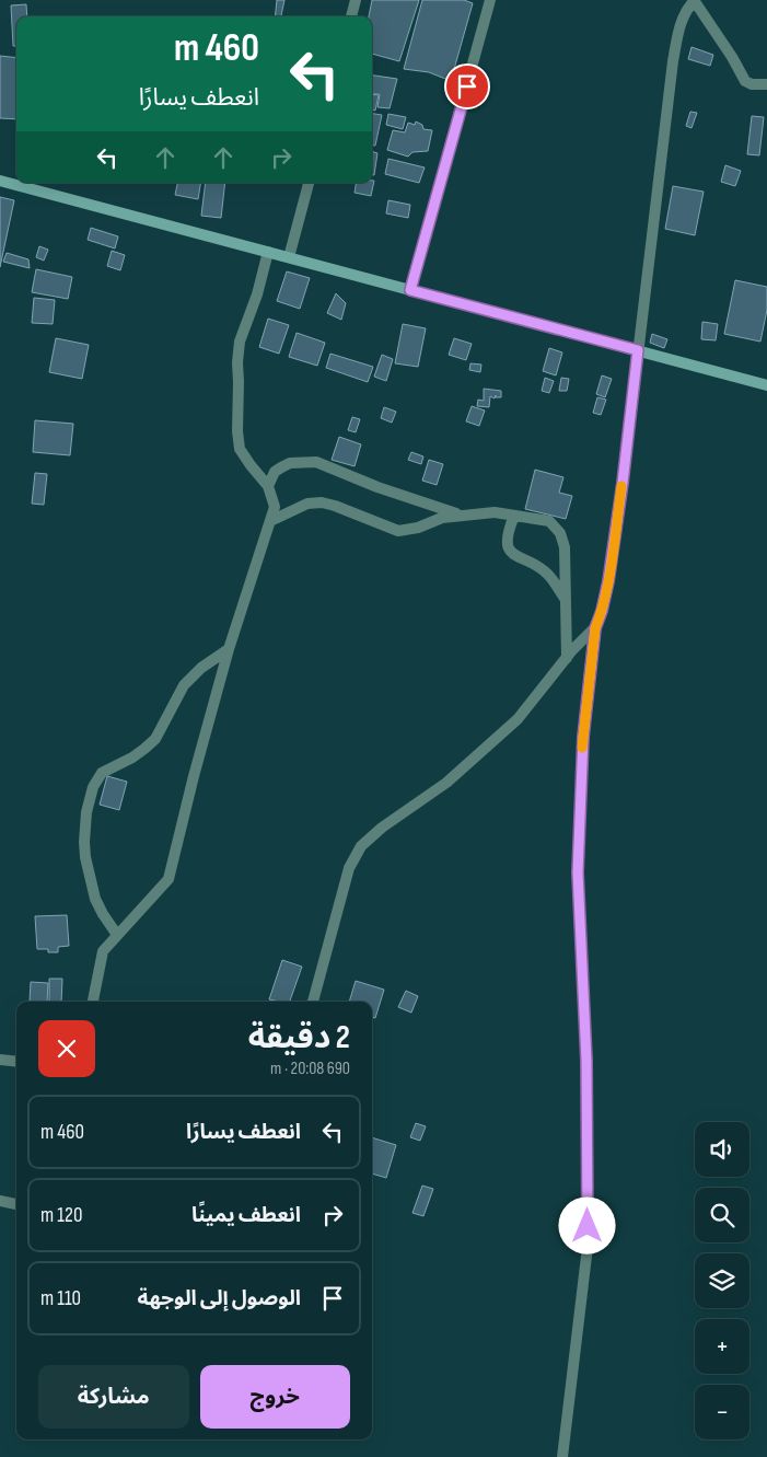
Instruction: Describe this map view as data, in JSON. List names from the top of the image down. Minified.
{"page":{"turn":["460 m","انعطف يسارًا"],"heading":["2 دقيقة","690 m · 20:08"],"list":[{"name":"انعطف يسارًا","value":"460 m"},{"name":"انعطف يمينًا","value":"120 m"},{"name":"الوصول إلى الوجهة","value":"110 m"}],"map_buttons":["+","−"],"buttons":["خروج","مشاركة"]}}
